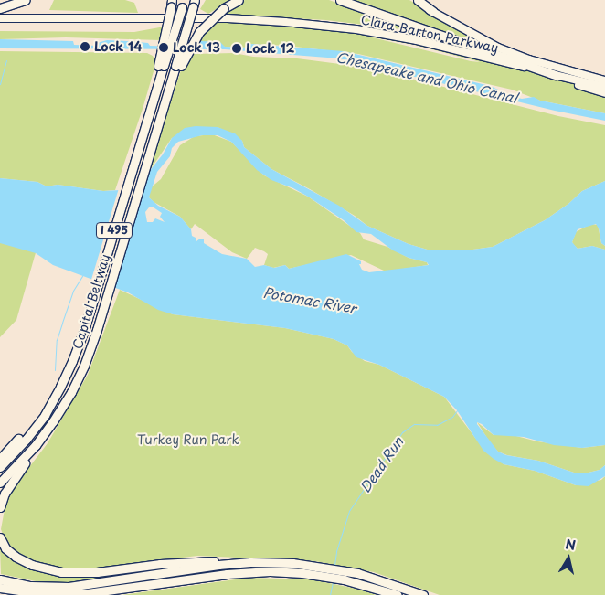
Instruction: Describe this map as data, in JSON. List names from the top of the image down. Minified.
{"streets":{"highway":["I 495","Capital Beltway"],"main road":["Clara Barton Parkway"]},"water":["Chesapeake and Ohio Canal","Potomac River","Dead Run"],"parks":["Turkey Run Park"],"places":["Lock 14","Lock 13","Lock 12"],"north":"top"}
